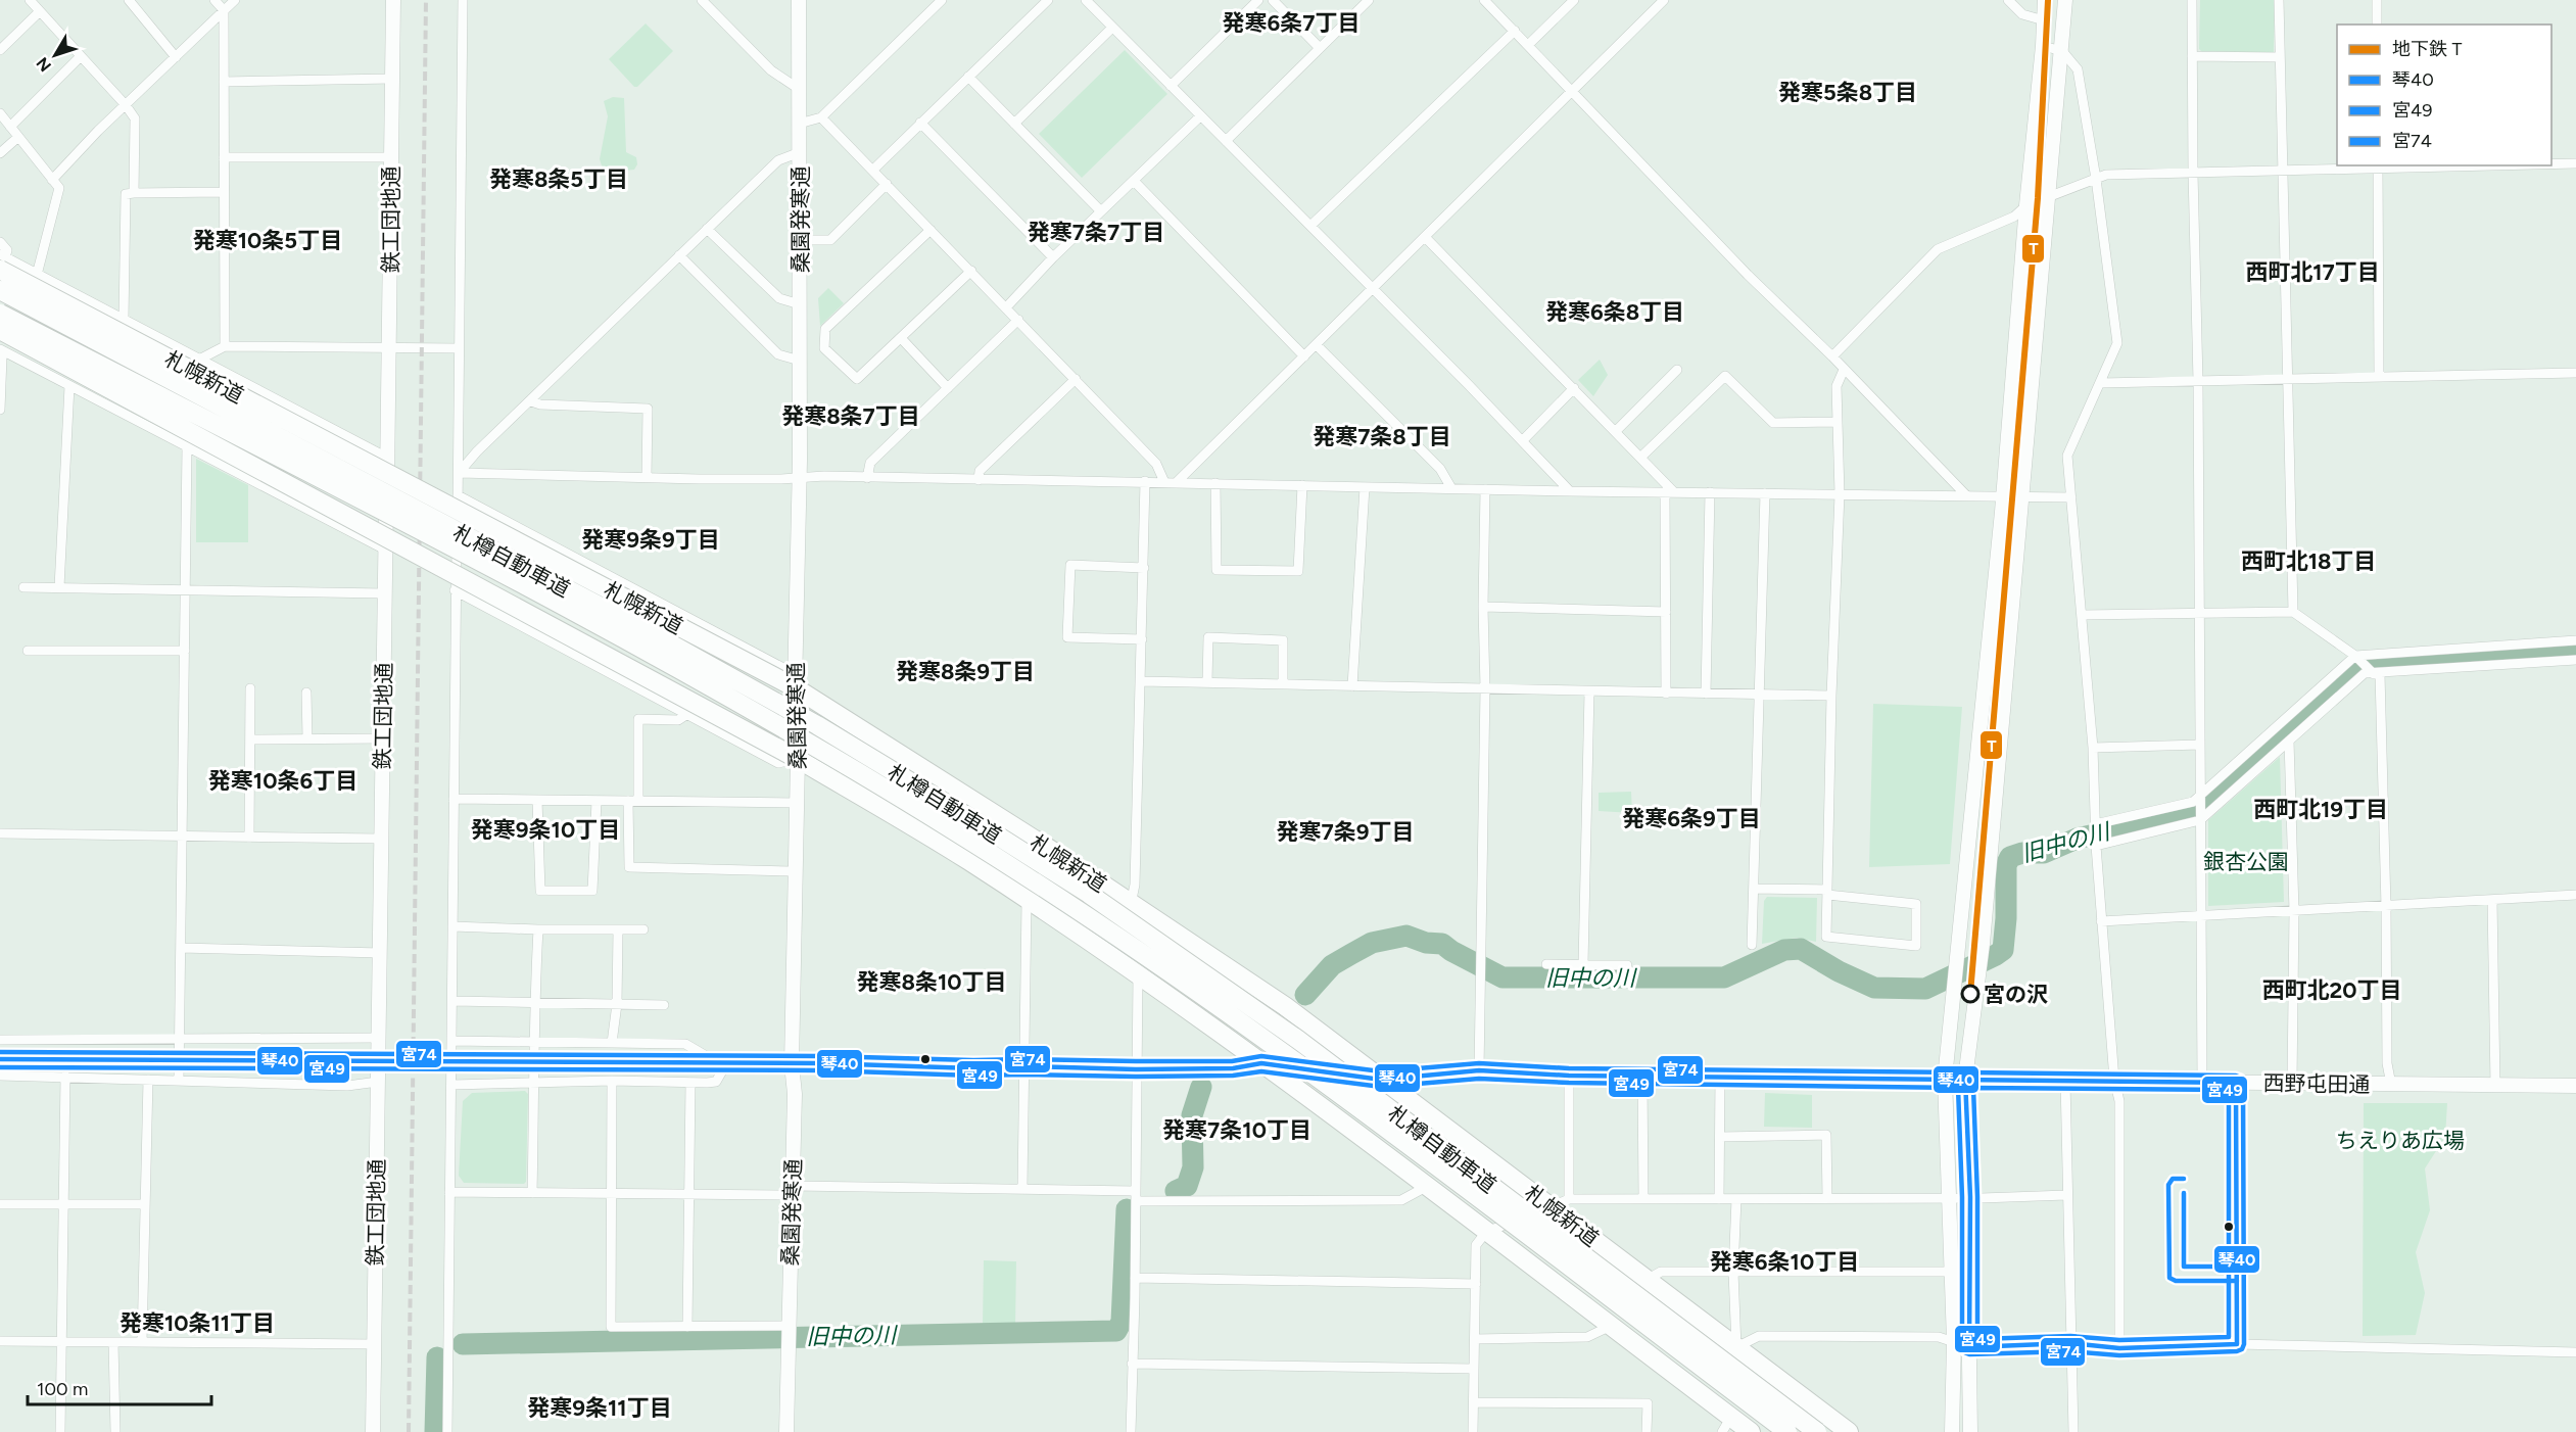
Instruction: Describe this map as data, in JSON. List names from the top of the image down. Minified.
{"streets":{"highway":["札幌新道","札樽自動車道"],"street":["鉄工団地通","桑園発寒通","西野屯田通"]},"crossings":[["桑園発寒通","札幌新道"],["桑園発寒通","西野屯田通"],["札幌新道","西野屯田通"]],"districts":["発寒6条7丁目","発寒5条8丁目","発寒8条5丁目","発寒7条7丁目","発寒10条5丁目","西町北17丁目","発寒6条8丁目","発寒8条7丁目","発寒7条8丁目","発寒9条9丁目","西町北18丁目","発寒8条9丁目","発寒10条6丁目","西町北19丁目","発寒6条9丁目","発寒9条10丁目","発寒7条9丁目","発寒8条10丁目","西町北20丁目","発寒7条10丁目","発寒6条10丁目","発寒10条11丁目","発寒9条11丁目"],"water":["旧中の川"],"parks":["銀杏公園","ちえりあ広場"],"places":["宮の沢"],"lines":["metro line T","transit line 宮74","transit line 琴40","transit line 宮49"],"legend":["地下鉄 T","琴40","宮49","宮74"],"scale_bar":"100 m","north":"bottom left"}
